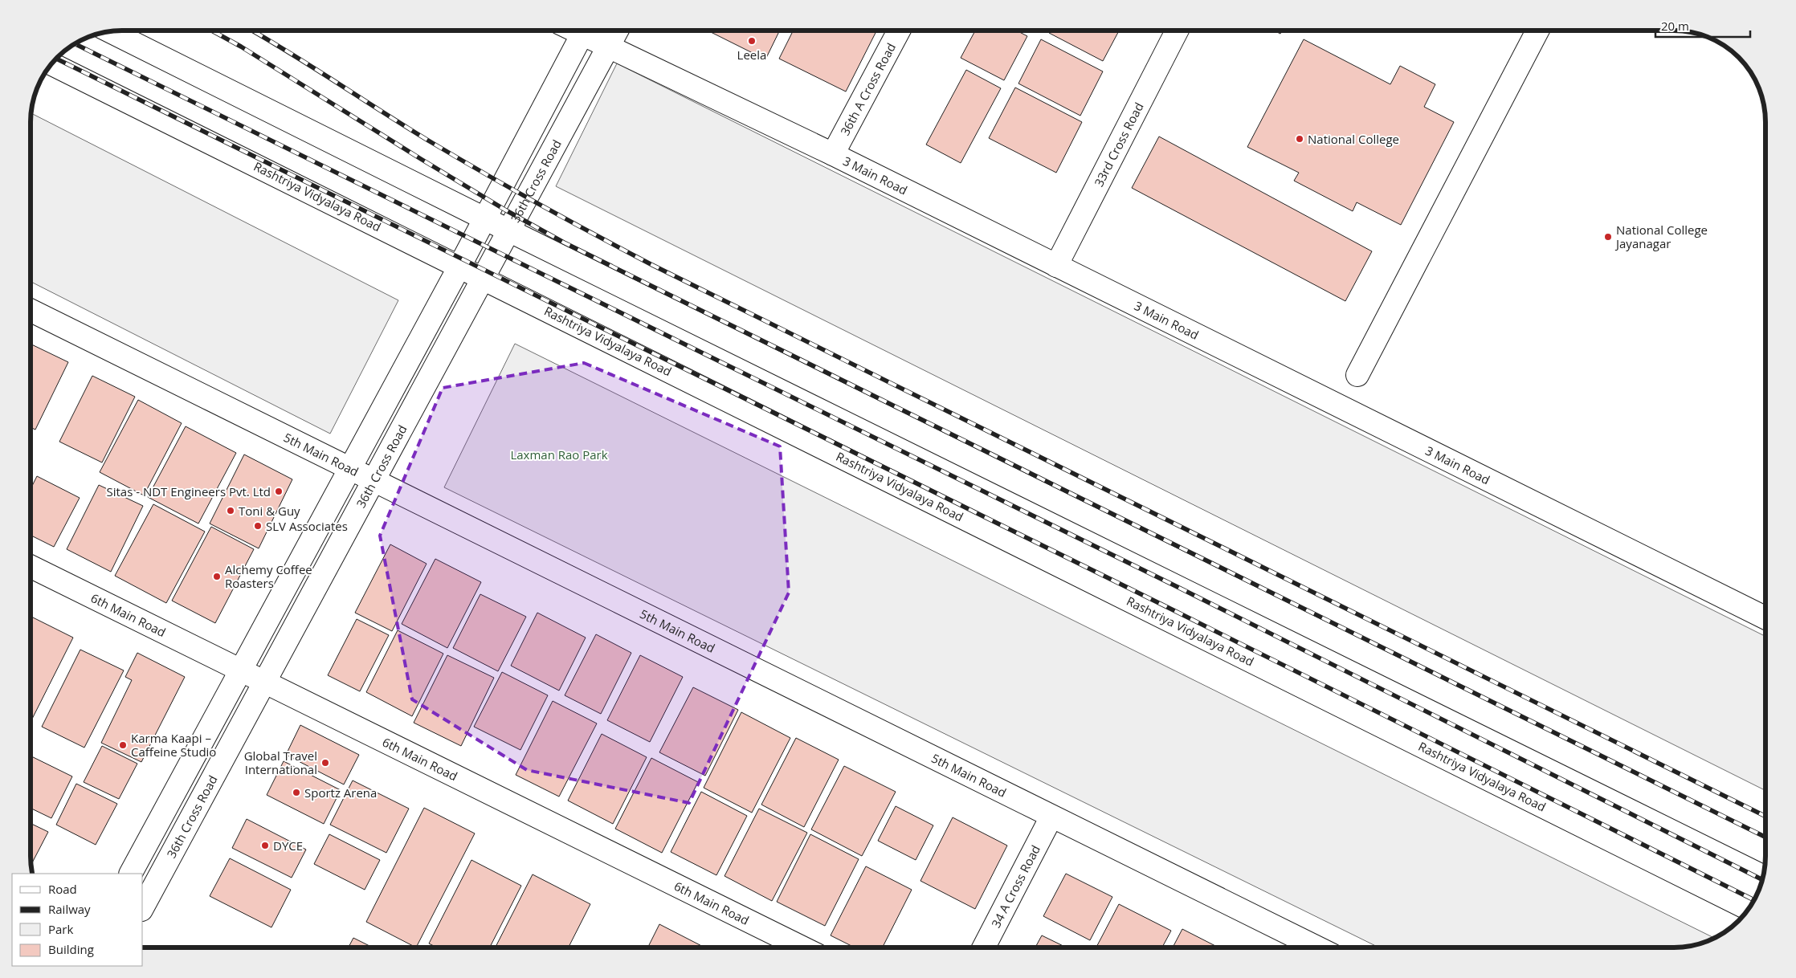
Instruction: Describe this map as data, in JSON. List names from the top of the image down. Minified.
{"streets":{"main road":["36th A Cross Road","33rd Cross Road","3 Main Road","36th Cross Road","Rashtriya Vidyalaya Road","5th Main Road","6th Main Road","34 A Cross Road"]},"crossings":[["36th A Cross Road","3 Main Road"],["33rd Cross Road","3 Main Road"],["3 Main Road","36th Cross Road"],["36th Cross Road","Rashtriya Vidyalaya Road"],["36th Cross Road","5th Main Road"],["36th Cross Road","6th Main Road"],["5th Main Road","34 A Cross Road"]],"parks":["Laxman Rao Park"],"places":["Leela","National College","National College Jayanagar","Sitas - NDT Engineers Pvt. Ltd","Toni & Guy","SLV Associates","Alchemy Coffee Roasters","Karma Kaapi – Caffeine Studio","Global Travel International","Sportz Arena","DYCE"],"legend":["Road","Railway","Park","Building"],"scale_bar":"20 m"}
